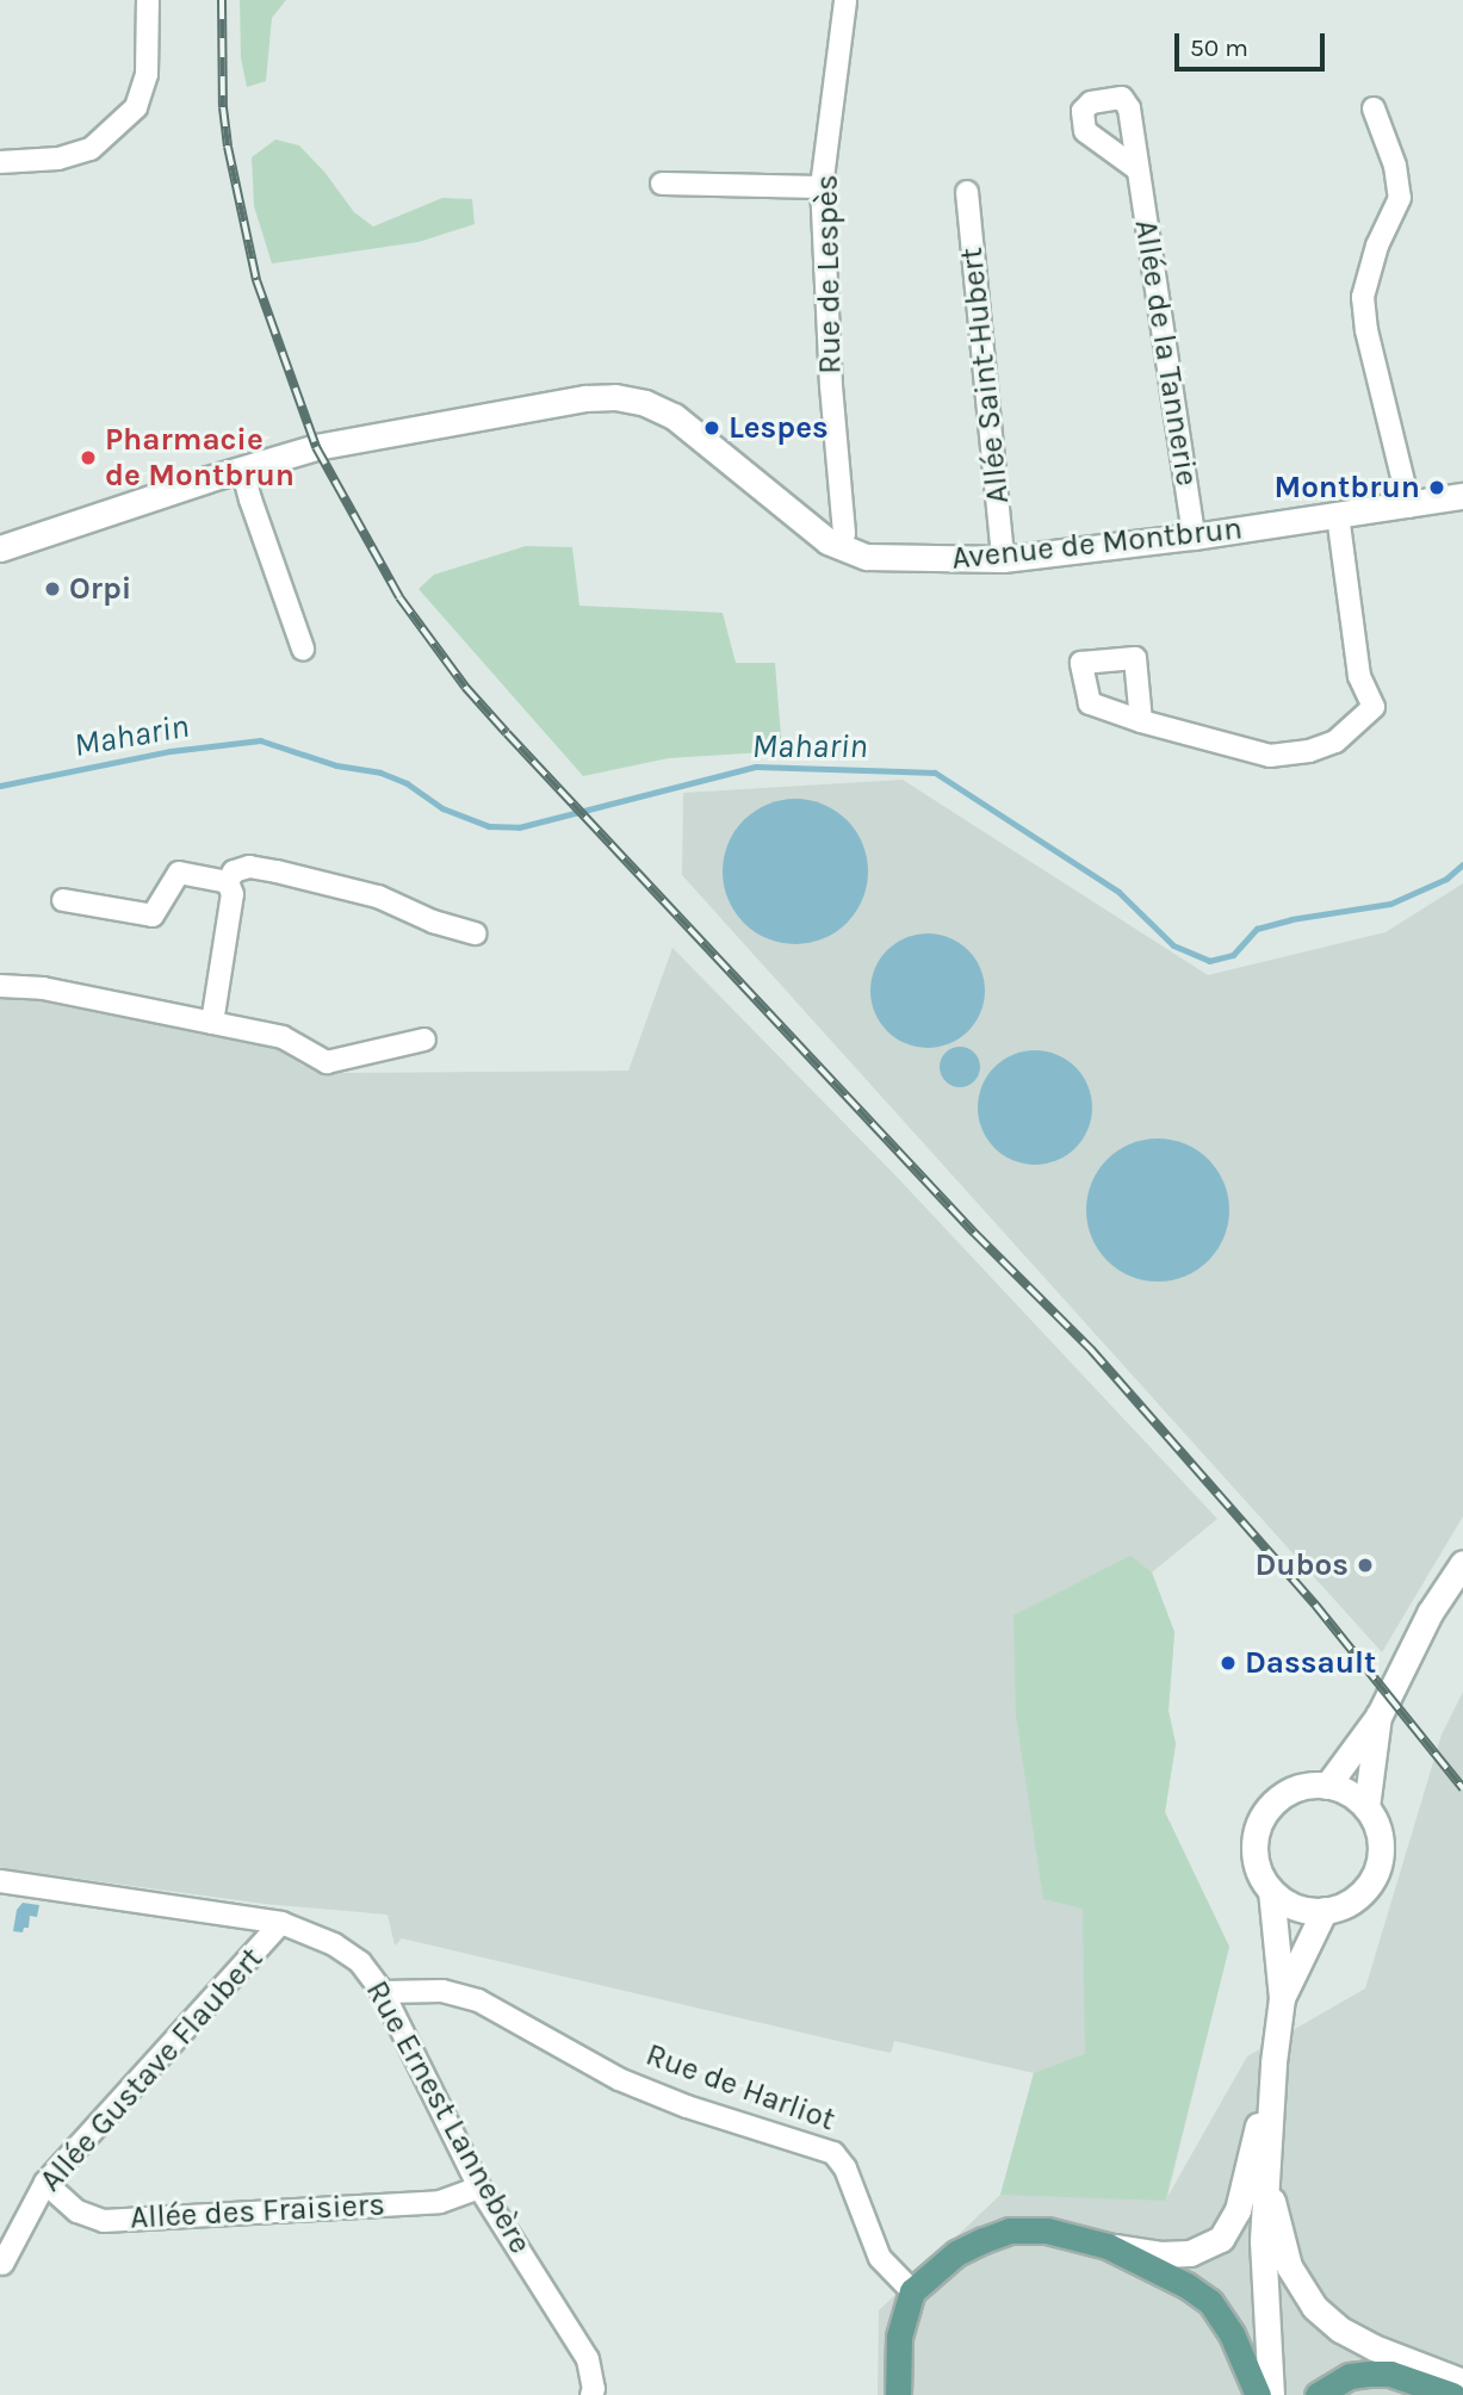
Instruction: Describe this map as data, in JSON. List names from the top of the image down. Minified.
{"streets":{"main road":["Avenue de Montbrun"],"street":["Rue de Lespès","Allée de la Tannerie","Allée Saint-Hubert","Allée Gustave Flaubert","Rue de Harliot","Rue Ernest Lannebère","Allée des Fraisiers"]},"crossings":[["Rue de Lespès","Avenue de Montbrun"],["Allée de la Tannerie","Avenue de Montbrun"],["Allée Saint-Hubert","Avenue de Montbrun"],["Allée Gustave Flaubert","Rue Ernest Lannebère"],["Allée Gustave Flaubert","Allée des Fraisiers"],["Rue de Harliot","Rue Ernest Lannebère"],["Rue Ernest Lannebère","Allée des Fraisiers"]],"water":["Maharin"],"places":["Lespes","Pharmacie de Montbrun","Montbrun","Orpi","Dubos","Dassault"],"scale_bar":"50 m"}
